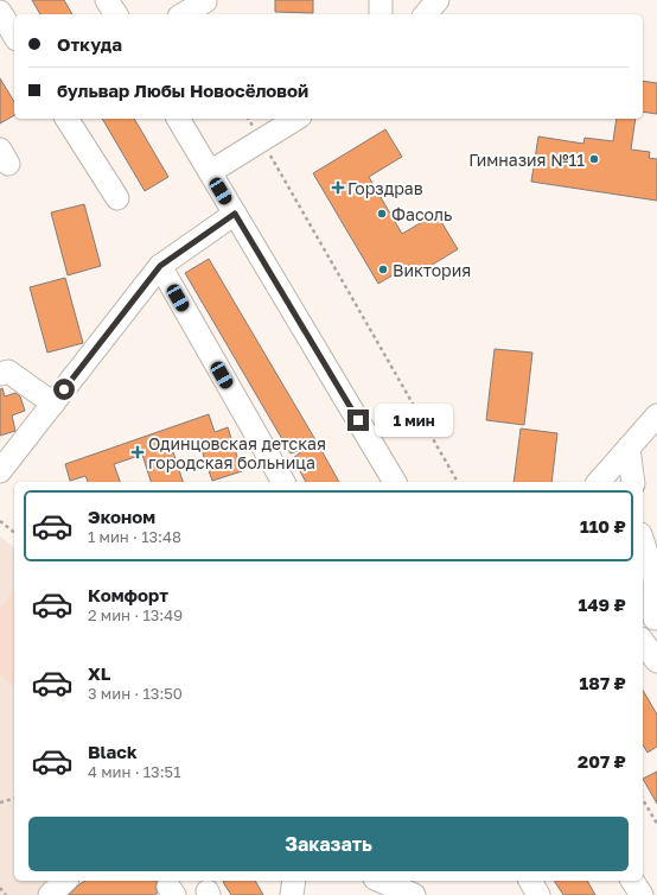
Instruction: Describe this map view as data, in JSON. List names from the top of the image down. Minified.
{"places":{"other":["Гимназия №11","Фасоль","Виктория"],"health":["Горздрав","Одинцовская детская городская больница"]},"page":{"banner":["Откуда","бульвар Любы Новосёловой"],"bubble":"1 мин","list":[{"name":"Эконом","note":"1 мин · 13:48","value":"110 ₽"},{"name":"Комфорт","note":"2 мин · 13:49","value":"149 ₽"},{"name":"XL","note":"3 мин · 13:50","value":"187 ₽"},{"name":"Black","note":"4 мин · 13:51","value":"207 ₽"}],"buttons":"Заказать"}}
